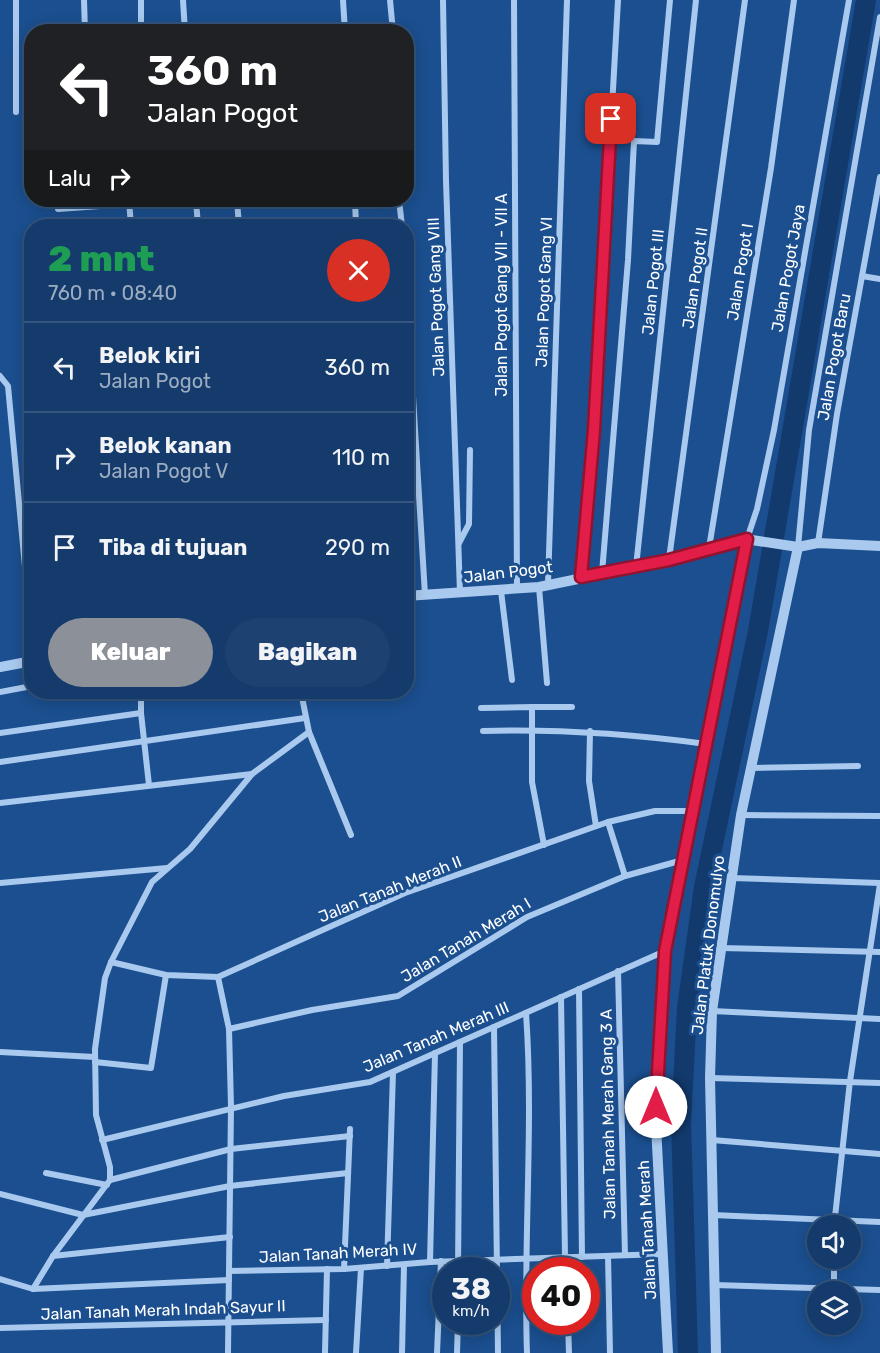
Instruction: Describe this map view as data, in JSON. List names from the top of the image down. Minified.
{"streets":{"street":["Jalan Pogot Jaya","Jalan Pogot I","Jalan Pogot II","Jalan Pogot III","Jalan Pogot Gang VI","Jalan Pogot Gang VII - VII A","Jalan Pogot Gang VIII","Jalan Pogot Baru","Jalan Pogot","Jalan Tanah Merah II","Jalan Tanah Merah I","Jalan Platuk Donomulyo","Jalan Tanah Merah III","Jalan Tanah Merah Gang 3 A","Jalan Tanah Merah","Jalan Tanah Merah IV","Jalan Tanah Merah Indah Sayur II"]},"crossings":[["Jalan Pogot Jaya","Jalan Pogot"],["Jalan Pogot Jaya","Jalan Tanah Merah"],["Jalan Pogot I","Jalan Pogot"],["Jalan Pogot II","Jalan Pogot"],["Jalan Pogot III","Jalan Pogot"],["Jalan Pogot Gang VI","Jalan Pogot"],["Jalan Pogot Gang VII - VII A","Jalan Pogot"],["Jalan Pogot Gang VIII","Jalan Pogot"],["Jalan Pogot","Jalan Tanah Merah"],["Jalan Tanah Merah II","Jalan Tanah Merah"],["Jalan Tanah Merah I","Jalan Tanah Merah"],["Jalan Tanah Merah III","Jalan Tanah Merah Gang 3 A"],["Jalan Tanah Merah III","Jalan Tanah Merah"],["Jalan Tanah Merah Gang 3 A","Jalan Tanah Merah IV"],["Jalan Tanah Merah","Jalan Tanah Merah IV"]],"page":{"turn":["360 m","Jalan Pogot"],"then":"Lalu","heading":["2 mnt","760 m · 08:40"],"list":[{"name":"Belok kiri","note":"Jalan Pogot","value":"360 m"},{"name":"Belok kanan","note":"Jalan Pogot V","value":"110 m"},{"name":"Tiba di tujuan","value":"290 m"}],"buttons":["Keluar","Bagikan"],"speed":"38 km/h","limit":"40"}}
